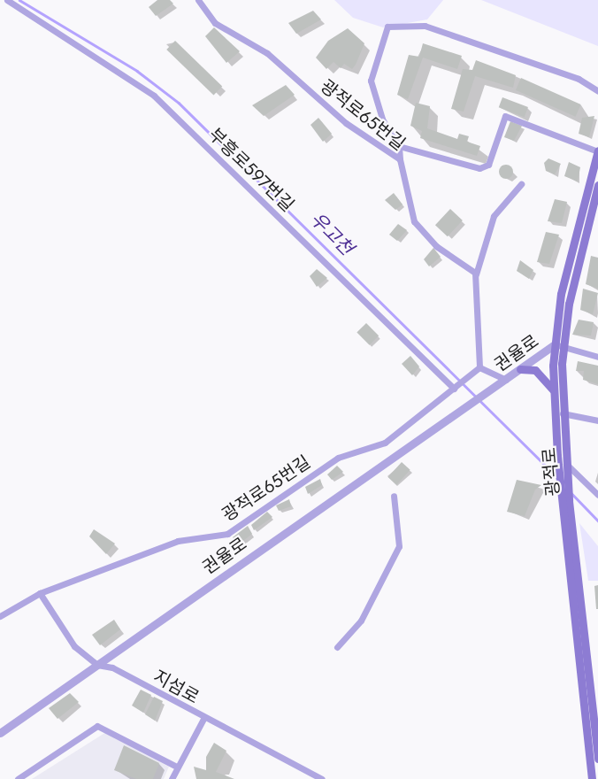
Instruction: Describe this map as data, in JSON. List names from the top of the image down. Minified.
{"streets":{"main road":["광적로"],"street":["광적로65번길","부흥로597번길","권율로","지섬로"]},"crossings":[["광적로65번길","부흥로597번길"],["광적로65번길","지섬로"],["권율로","광적로"],["권율로","지섬로"]],"water":["우고천"]}
